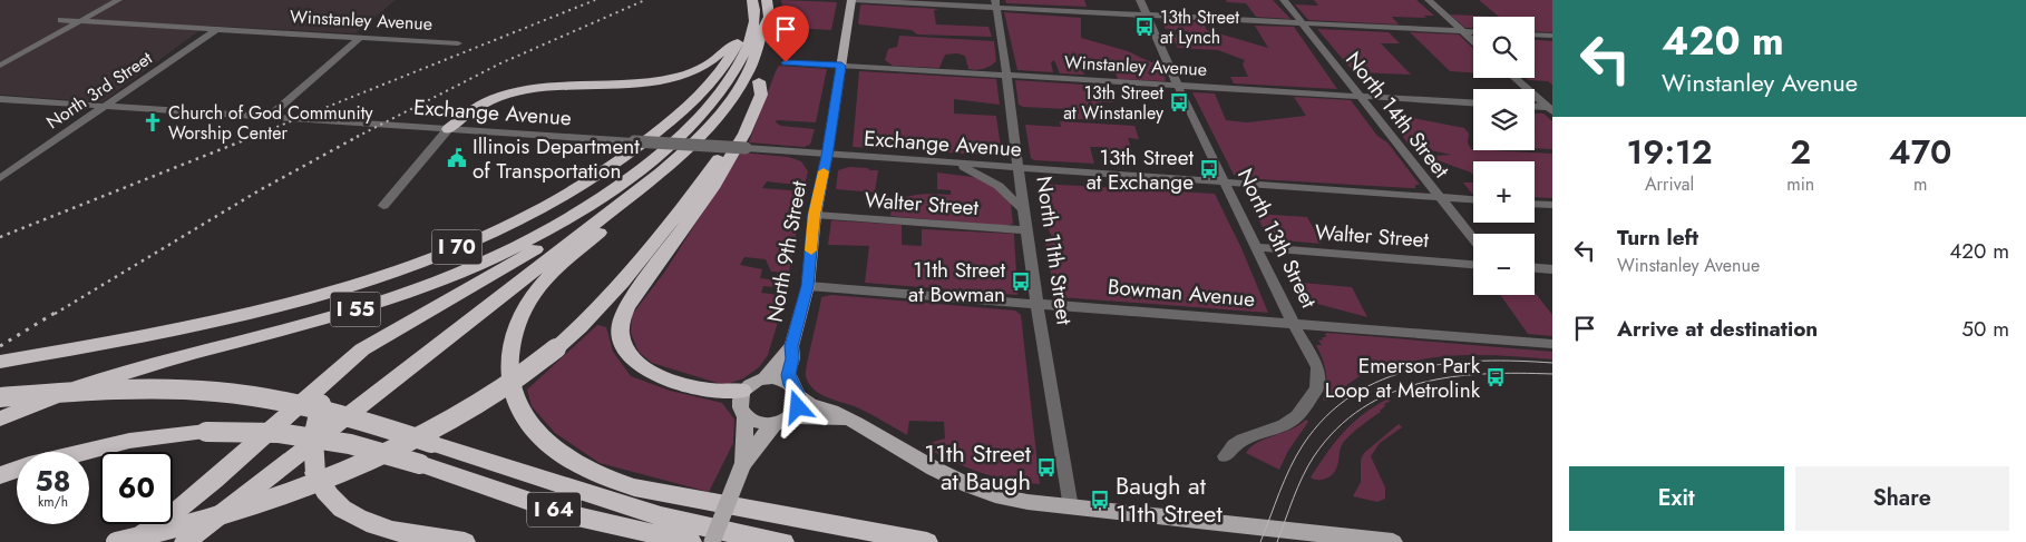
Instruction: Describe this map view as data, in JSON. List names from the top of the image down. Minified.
{"streets":{"highway":["I 70","I 55","I 64"],"main road":["North 9th Street"],"street":["Winstanley Avenue","North 3rd Street","Exchange Avenue","North 14th Street","Walter Street","North 13th Street","North 11th Street","Bowman Avenue"]},"crossings":[["Winstanley Avenue","North 3rd Street"],["Winstanley Avenue","North 14th Street"],["Winstanley Avenue","North 13th Street"],["Winstanley Avenue","North 11th Street"],["Winstanley Avenue","North 9th Street"],["North 3rd Street","Exchange Avenue"],["Exchange Avenue","North 14th Street"],["Exchange Avenue","North 13th Street"],["Exchange Avenue","North 11th Street"],["Exchange Avenue","North 9th Street"],["Walter Street","North 13th Street"],["Walter Street","North 11th Street"],["Walter Street","North 9th Street"],["North 13th Street","Bowman Avenue"],["I 70","I 55"],["North 11th Street","Bowman Avenue"],["North 9th Street","Bowman Avenue"]],"places":{"bus stop":["13th Street at Lynch","13th Street at Winstanley","13th Street at Exchange","11th Street at Bowman","Emerson Park Loop at Metrolink","11th Street at Baugh","Baugh at 11th Street"],"church":["Church of God Community Worship Center"],"public building":["Illinois Department of Transportation"]},"page":{"turn":["420 m","Winstanley Avenue"],"map_buttons":["+","−"],"eta":["19:12","Arrival","2","min","470","m"],"list":[{"name":"Turn left","note":"Winstanley Avenue","value":"420 m"},{"name":"Arrive at destination","value":"50 m"}],"speed":"58 km/h","limit":"60","buttons":["Exit","Share"]}}
